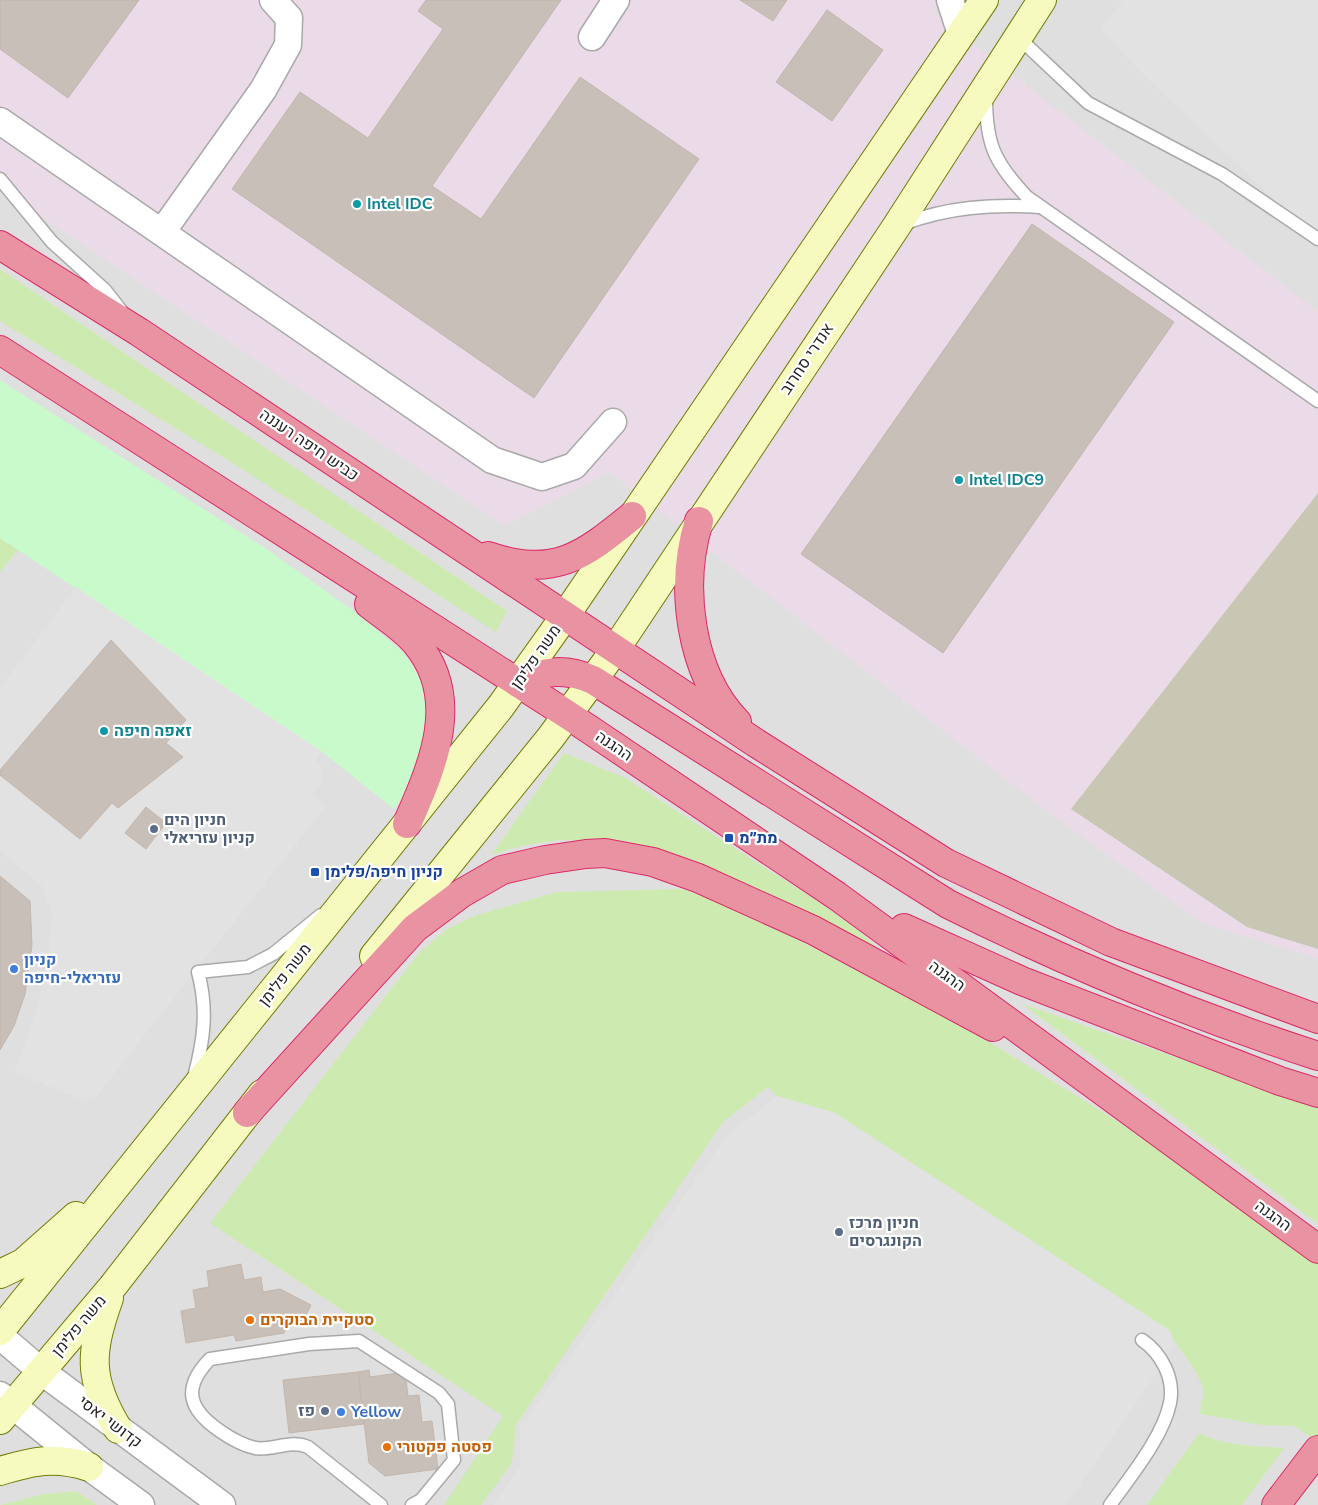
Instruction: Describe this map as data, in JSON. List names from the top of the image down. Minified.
{"streets":{"highway":["כביש חיפה רעננה","ההגנה"],"main road":["אנדרי סחרוב","משה פלימן"],"street":["קדושי יאסי"]},"crossings":[["אנדרי סחרוב","כביש חיפה רעננה"],["אנדרי סחרוב","משה פלימן"],["אנדרי סחרוב","ההגנה"],["כביש חיפה רעננה","משה פלימן"],["משה פלימן","ההגנה"],["משה פלימן","קדושי יאסי"]],"places":{"other":["Intel IDC","Intel IDC9","זאפה חיפה","חניון הים קניון עזריאלי","קניון עזריאלי-חיפה","חניון מרכז הקונגרסים","סטקיית הבוקרים","פז","Yellow","פסטה פקטורי"],"transit":["מת״מ","קניון חיפה/פלימן"]}}
